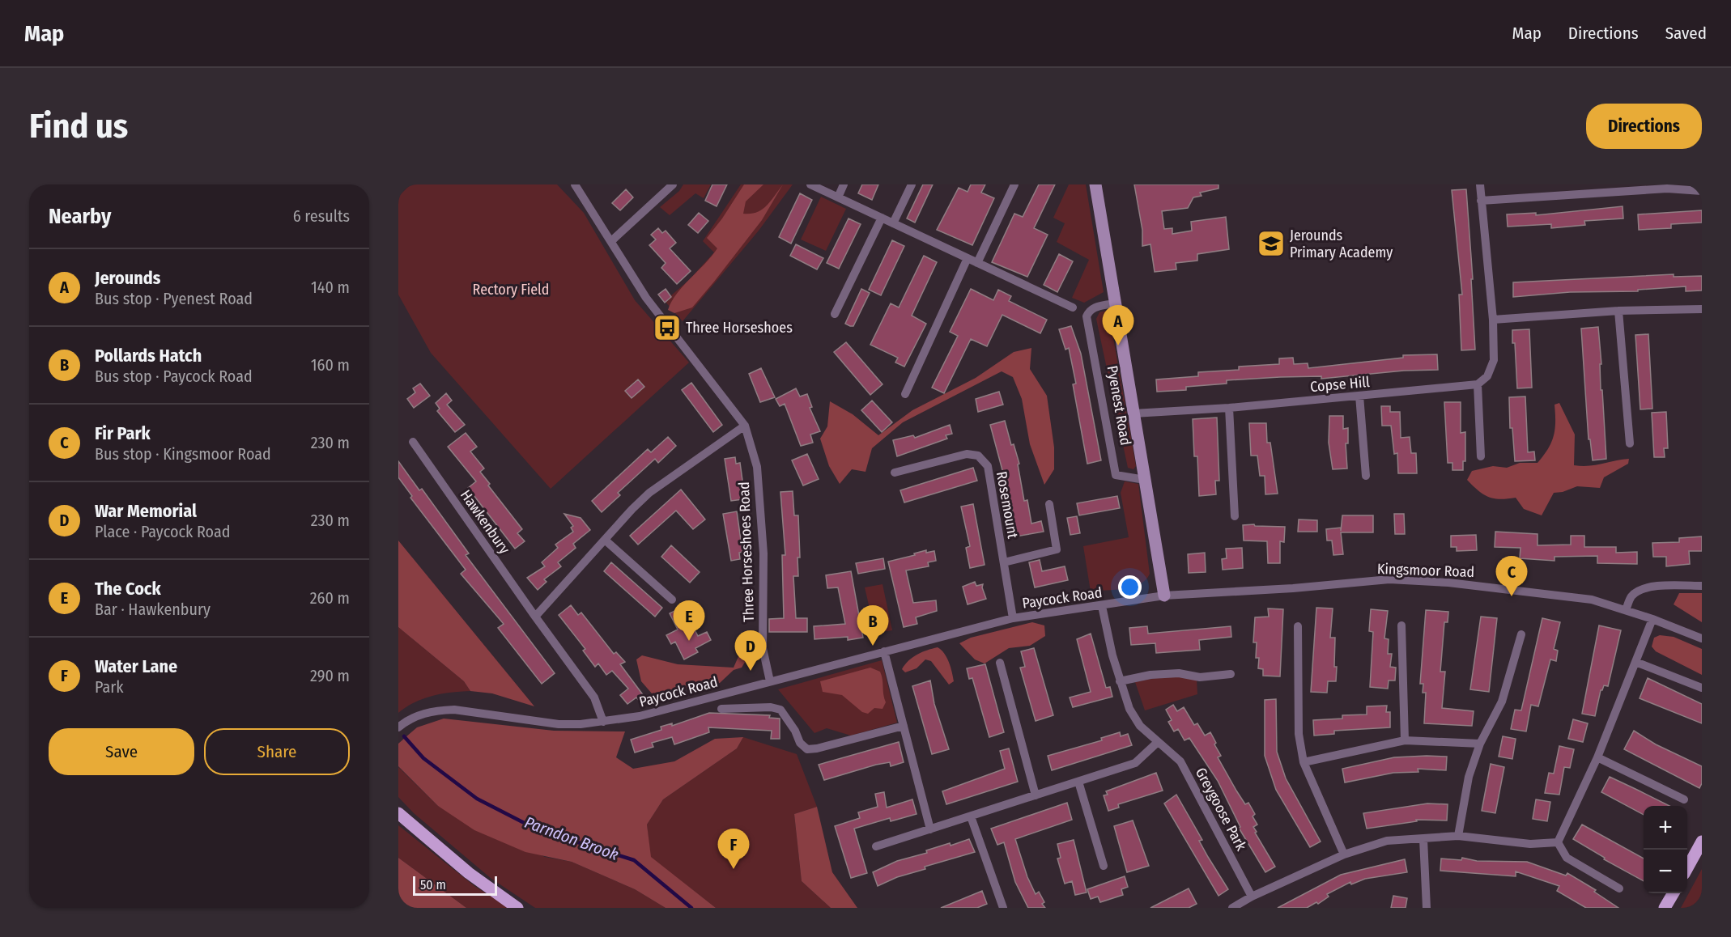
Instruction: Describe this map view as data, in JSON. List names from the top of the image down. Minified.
{"streets":{"street":["Copse Hill","Pyenest Road","Rosemount","Hawkenbury","Three Horseshoes Road","Kingsmoor Road","Paycock Road","Greygoose Park"]},"crossings":[["Copse Hill","Pyenest Road"],["Pyenest Road","Kingsmoor Road"],["Pyenest Road","Paycock Road"],["Rosemount","Paycock Road"],["Hawkenbury","Paycock Road"],["Three Horseshoes Road","Paycock Road"],["Kingsmoor Road","Paycock Road"],["Paycock Road","Greygoose Park"]],"water":["Parndon Brook"],"parks":["Rectory Field"],"places":{"school or university":["Jerounds Primary Academy"],"bus stop":["Three Horseshoes"]},"scale_bar":"50 m","page":{"header":"Map","nav":["Map","Directions","Saved"],"buttons":["Directions",["Save","Share"]],"title":"Find us","heading":["Nearby","6 results"],"list":[{"mark":"A","name":"Jerounds","note":"Bus stop · Pyenest Road","value":"140 m"},{"mark":"B","name":"Pollards Hatch","note":"Bus stop · Paycock Road","value":"160 m"},{"mark":"C","name":"Fir Park","note":"Bus stop · Kingsmoor Road","value":"230 m"},{"mark":"D","name":"War Memorial","note":"Place · Paycock Road","value":"230 m"},{"mark":"E","name":"The Cock","note":"Bar · Hawkenbury","value":"260 m"},{"mark":"F","name":"Water Lane","note":"Park","value":"290 m"}],"pins":["A","C","E","B","D","F"],"map_buttons":["+","−"],"scale":"50 m"}}
